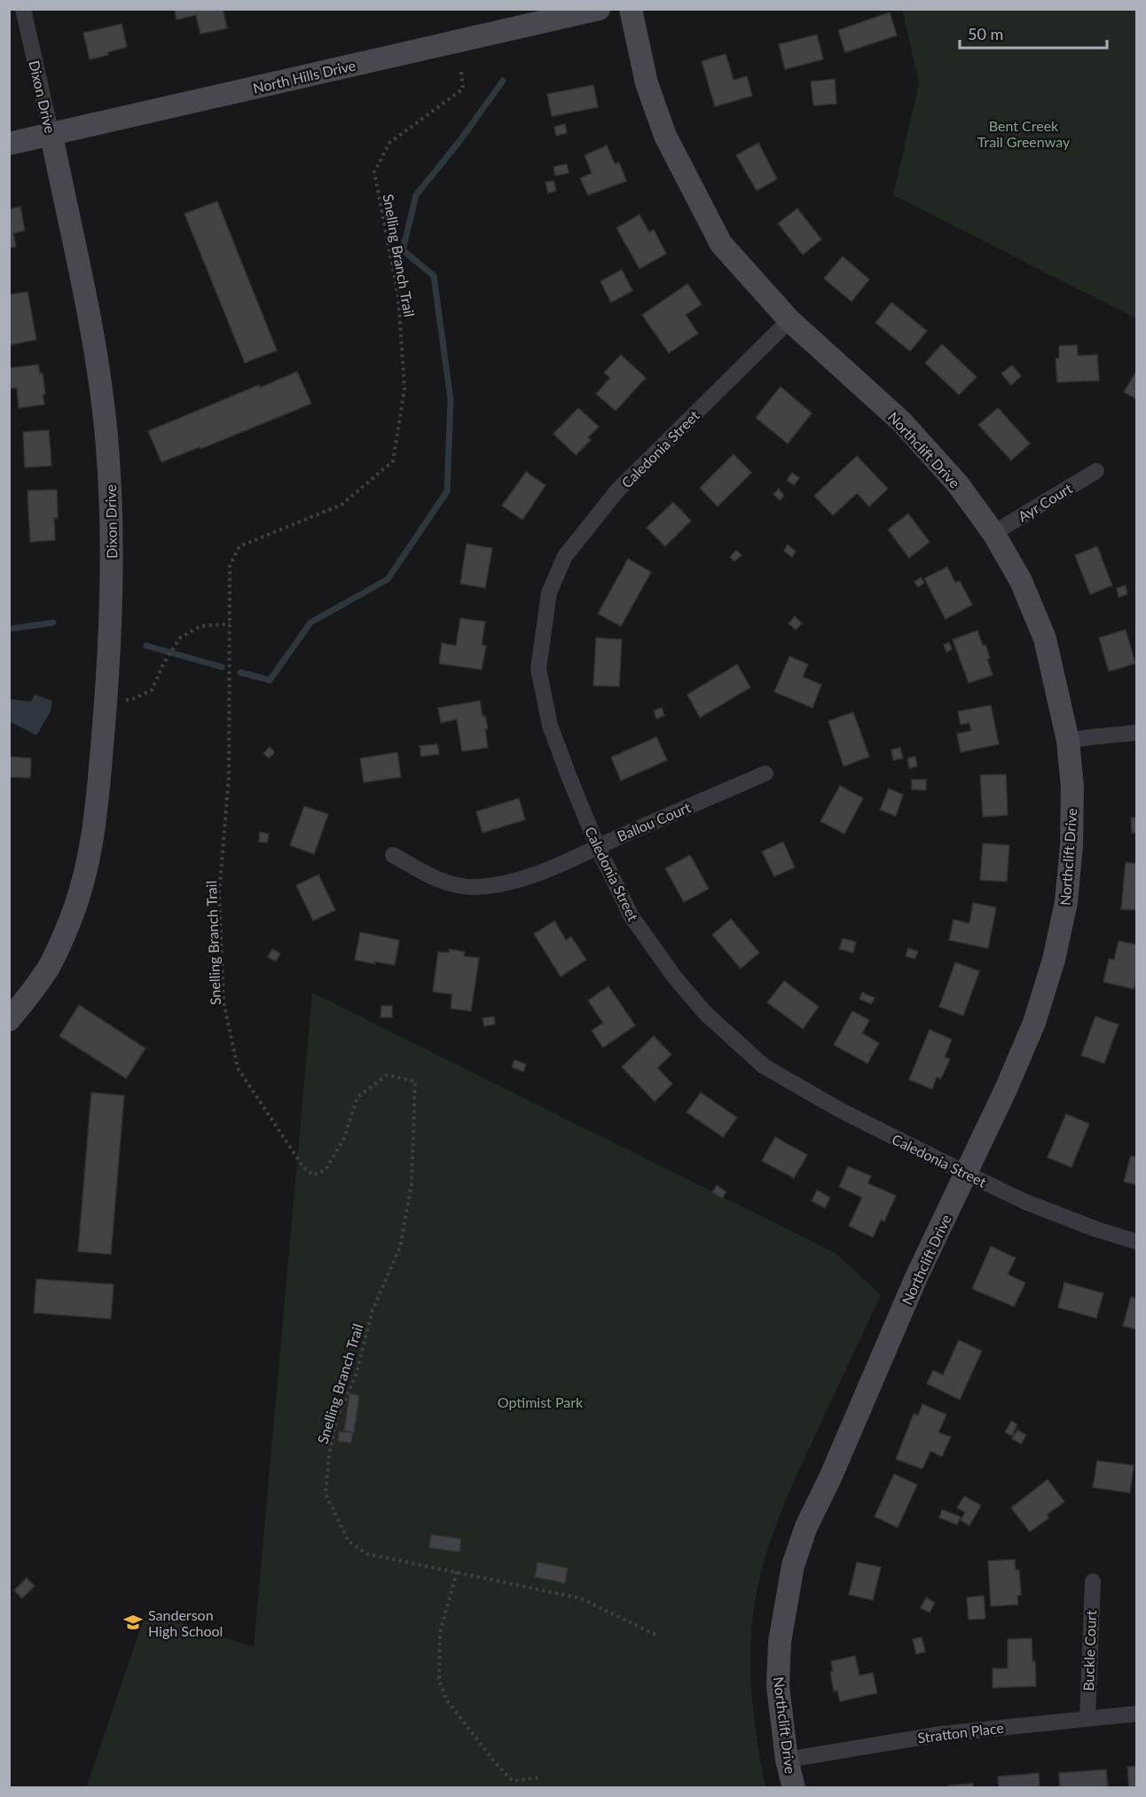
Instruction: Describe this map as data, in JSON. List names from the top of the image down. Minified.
{"streets":{"street":["North Hills Drive","Dixon Drive","Caledonia Street","Northclift Drive","Ayr Court","Ballou Court","Buckle Court","Stratton Place"],"path":["Snelling Branch Trail"]},"crossings":[["North Hills Drive","Dixon Drive"],["Caledonia Street","Northclift Drive"],["Caledonia Street","Ballou Court"],["Northclift Drive","Ayr Court"],["Northclift Drive","Stratton Place"],["Buckle Court","Stratton Place"]],"parks":["Bent Creek Trail Greenway","Optimist Park"],"places":{"school or university":["Sanderson High School"]},"scale_bar":"50 m"}
